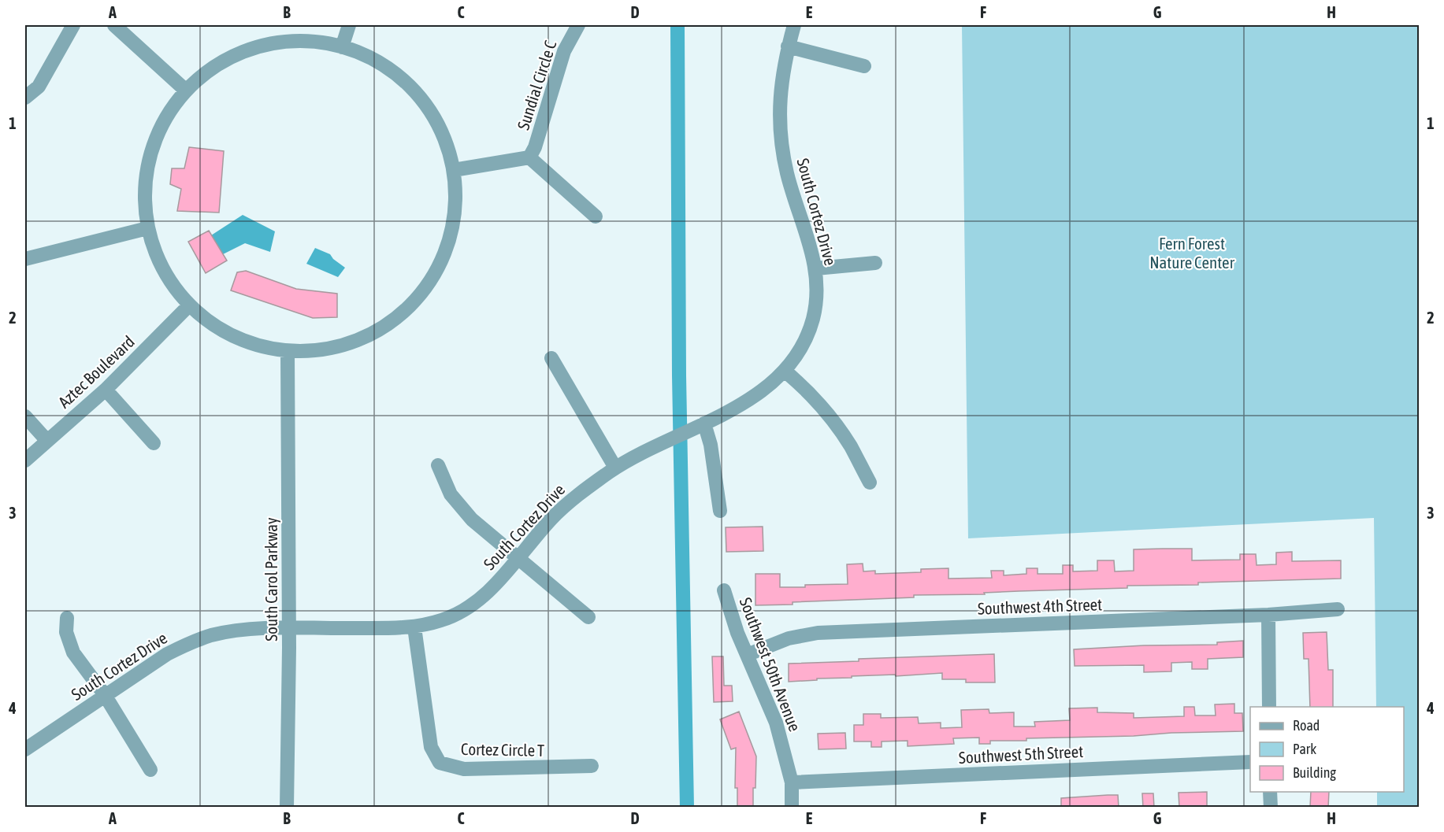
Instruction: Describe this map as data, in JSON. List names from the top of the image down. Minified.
{"streets":{"street":["Sundial Circle C","South Cortez Drive","Aztec Boulevard","South Carol Parkway","Southwest 4th Street","Southwest 50th Avenue","Cortez Circle T","Southwest 5th Street"]},"crossings":[["South Cortez Drive","South Carol Parkway"],["South Cortez Drive","Cortez Circle T"],["Southwest 4th Street","Southwest 50th Avenue"],["Southwest 50th Avenue","Southwest 5th Street"]],"parks":["Fern Forest Nature Center"],"legend":["Road","Park","Building"],"grid":{"columns":["A","B","C","D","E","F","G","H"],"rows":["1","2","3","4"]}}
